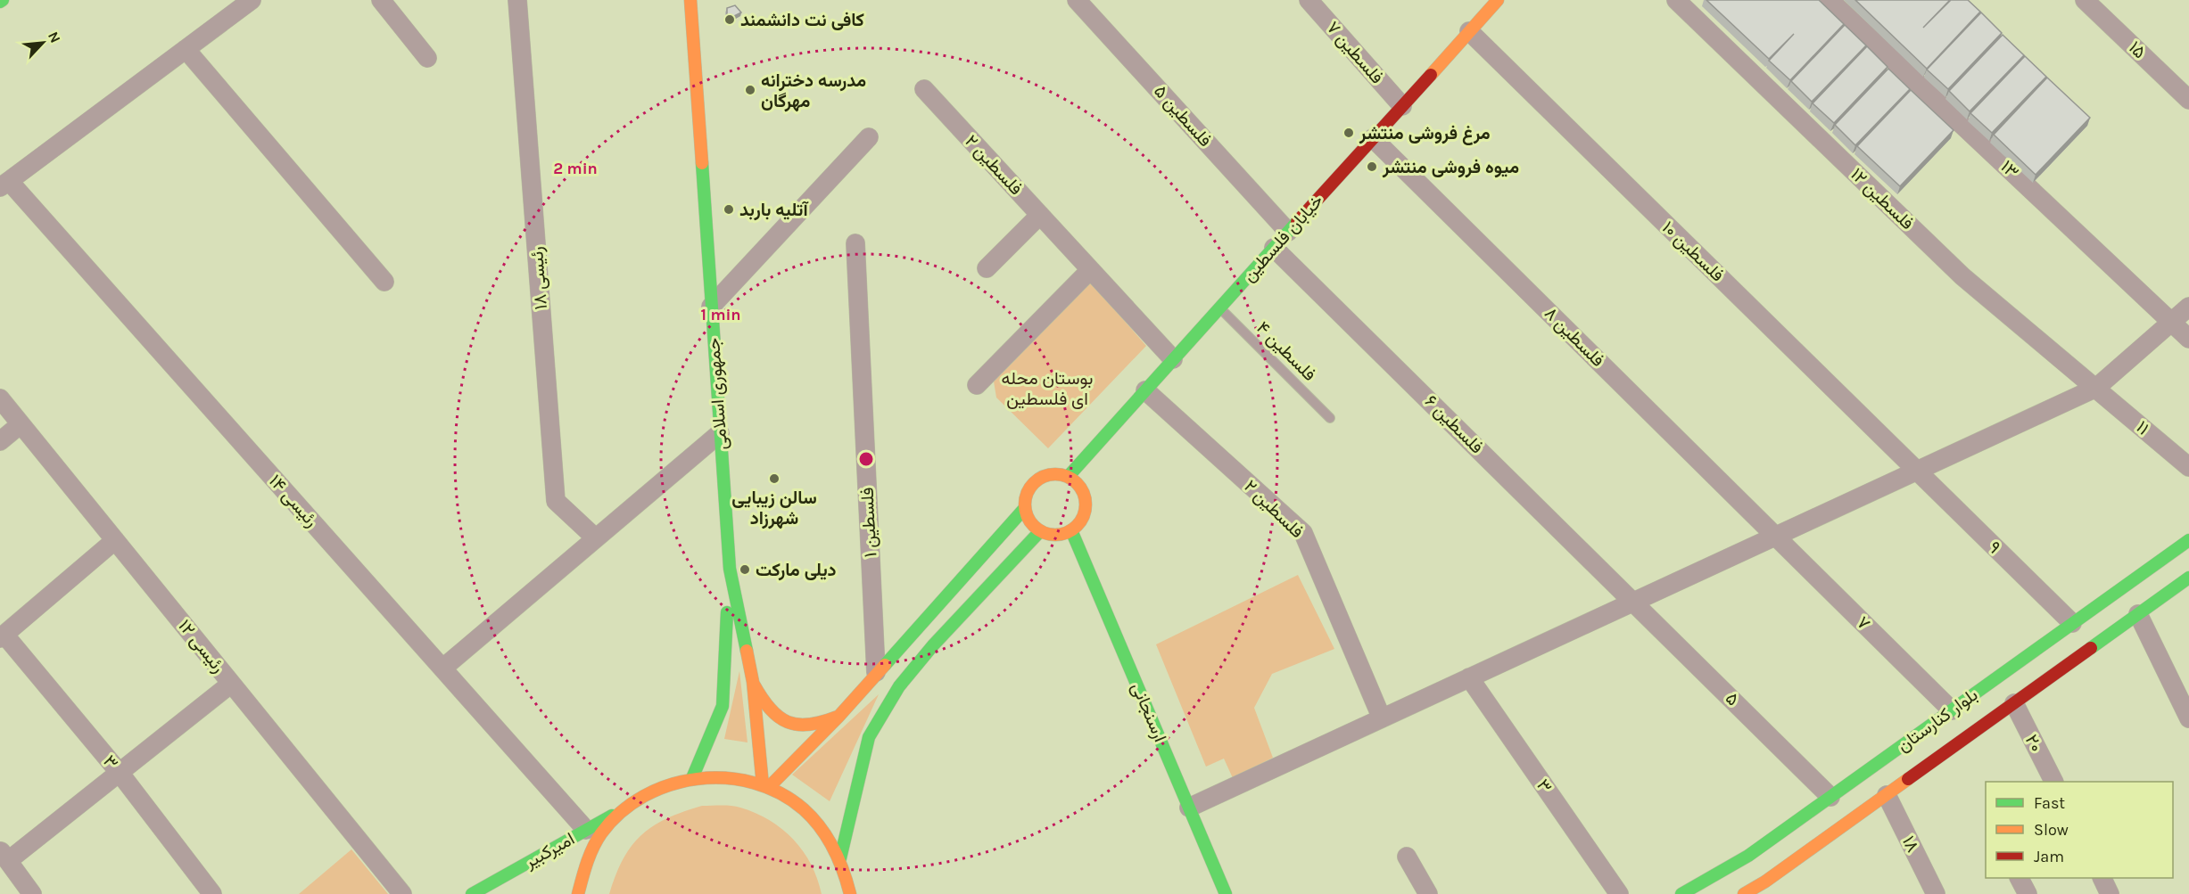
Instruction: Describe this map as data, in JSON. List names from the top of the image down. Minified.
{"streets":{"main road":["خیابان فلسطین","جمهوری اسلامی","ارسنجانی","بلوار کنارستان","امیرکبیر"],"street":["۱۵","فلسطین ۷","فلسطین ۵","فلسطین ۲","۱۳","فلسطین ۱۲","فلسطین ۱۰","رئیسی ۱۸","فلسطین ۸","فلسطین ۶","۱۱","رئیسی ۱۴","فلسطین ۱","۹","۷","رئیسی ۱۲","۵","۲۰","۳","۱۸"],"lane":["فلسطین ۴"]},"crossings":[["فلسطین ۷","خیابان فلسطین"],["فلسطین ۵","خیابان فلسطین"],["فلسطین ۲","خیابان فلسطین"],["فلسطین ۱۲","۱۱"],["خیابان فلسطین","فلسطین ۱۰"],["خیابان فلسطین","فلسطین ۸"],["خیابان فلسطین","فلسطین ۴"],["خیابان فلسطین","فلسطین ۶"],["خیابان فلسطین","ارسنجانی"],["فلسطین ۱۰","۹"],["فلسطین ۸","۷"],["جمهوری اسلامی","امیرکبیر"],["فلسطین ۶","۵"],["رئیسی ۱۴","امیرکبیر"],["۹","بلوار کنارستان"],["۷","بلوار کنارستان"],["۵","بلوار کنارستان"],["بلوار کنارستان","۲۰"],["بلوار کنارستان","۱۸"]],"parks":["بوستان محله ای فلسطین"],"places":["کافی نت دانشمند","مدرسه دخترانه مهرگان","مرغ فروشی منتشر","میوه فروشی منتشر","آتلیه باربد","سالن زیبایی شهرزاد","دیلی مارکت"],"legend":["Fast","Slow","Jam"],"north":"top right","rings":["2 min","1 min"]}
